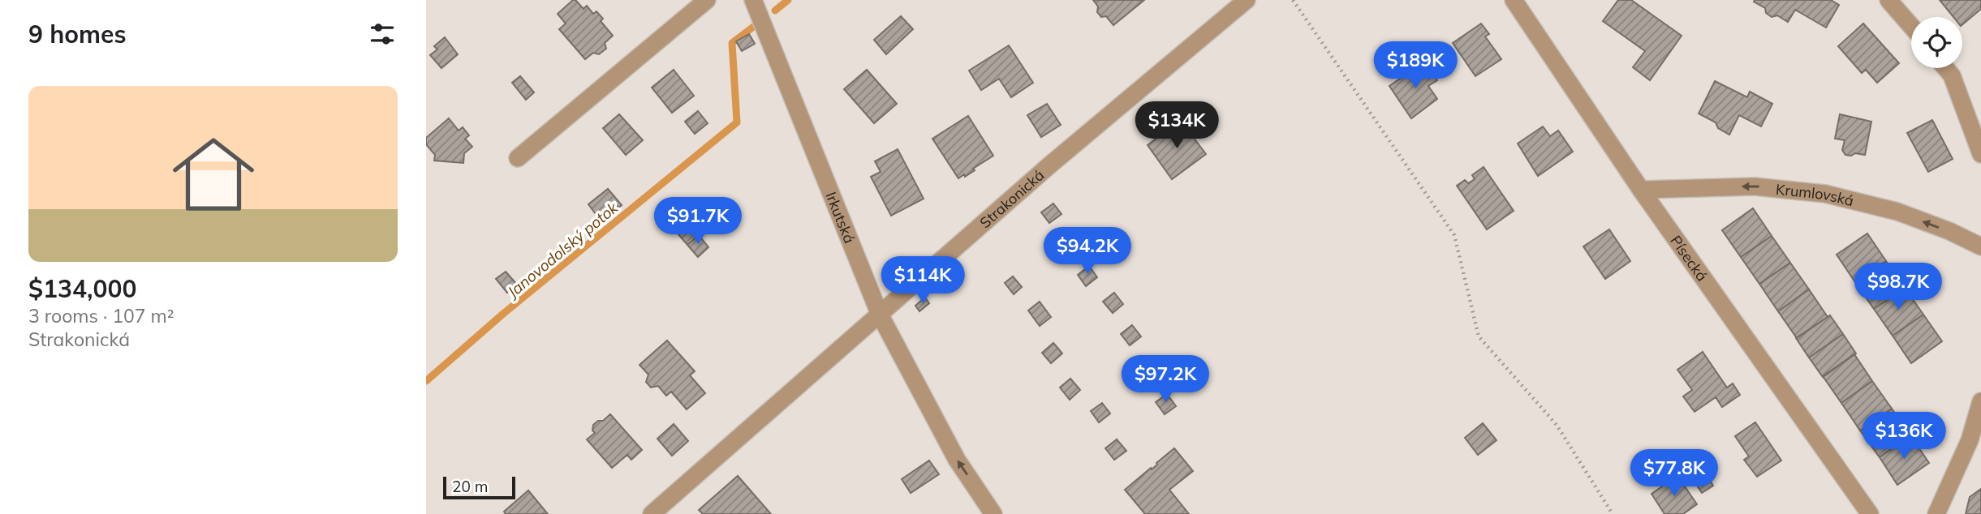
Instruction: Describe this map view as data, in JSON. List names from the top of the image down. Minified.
{"streets":{"street":["Krumlovská","Strakonická","Irkutská","Písecká"]},"crossings":[["Krumlovská","Písecká"],["Strakonická","Irkutská"]],"one_way":["Krumlovská","Irkutská"],"water":["Janovodolský potok"],"scale_bar":"20 m","page":{"heading":"9 homes","price":["$189K","$134K","$91.7K","$94.2K","$114K","$98.7K","$97.2K","$136K","$77.8K"],"list":[{"name":"$134,000","note":"3 rooms · 107 m² · Strakonická"}],"scale":"20 m"}}
